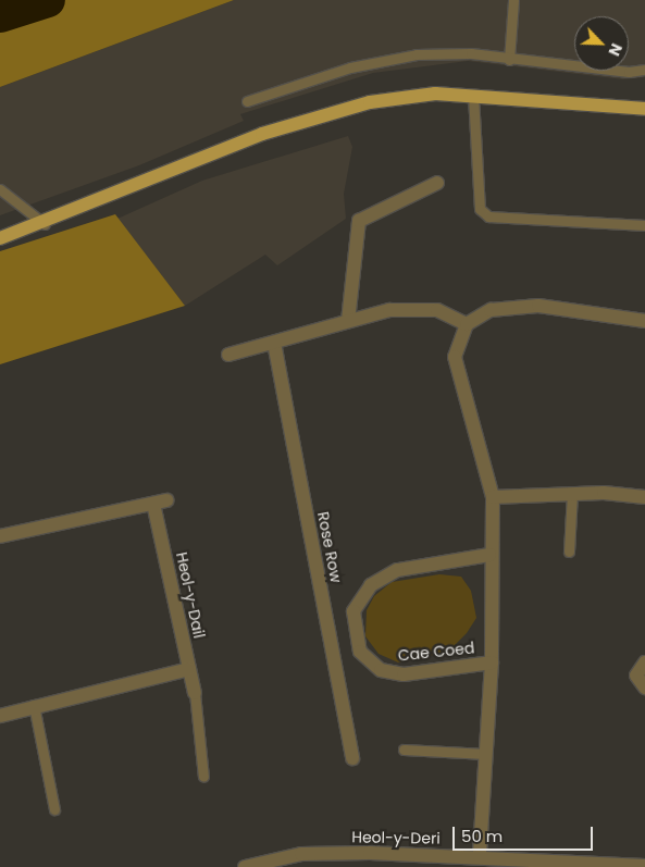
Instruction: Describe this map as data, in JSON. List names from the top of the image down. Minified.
{"streets":{"street":["Rose Row","Heol-y-Dail","Cae Coed","Heol-y-Deri"]},"crossings":[["Cae Coed","Heol-y-Deri"]],"scale_bar":"50 m","north":"bottom right"}
